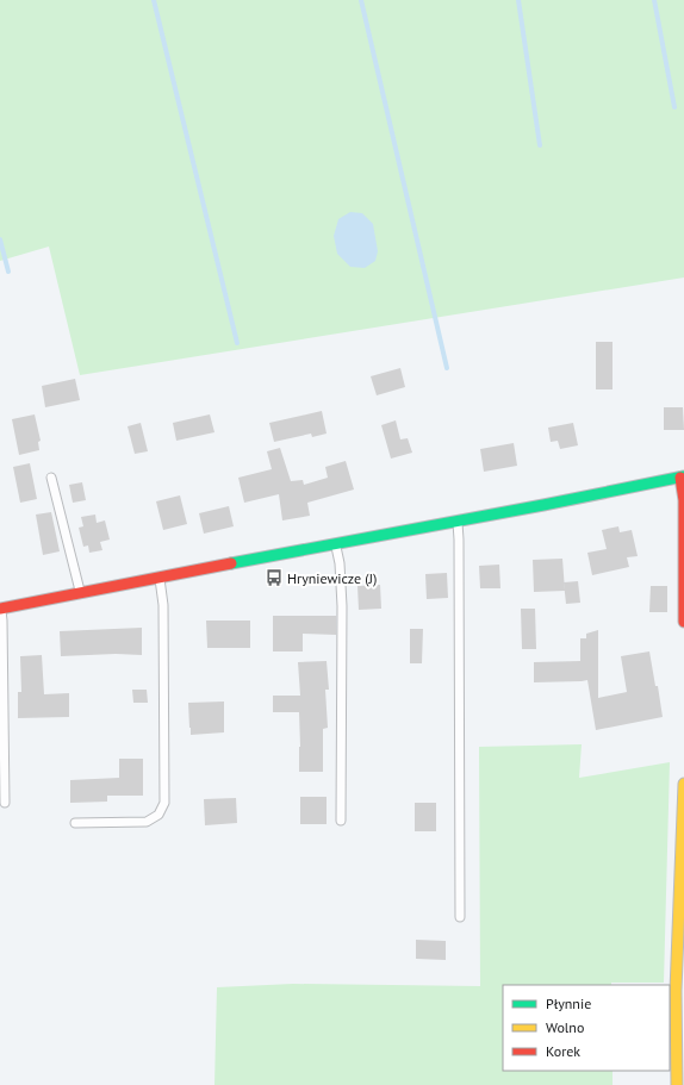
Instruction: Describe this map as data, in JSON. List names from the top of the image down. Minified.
{"places":{"bus stop":["Hryniewicze (J)"]},"legend":["Płynnie","Wolno","Korek"]}
